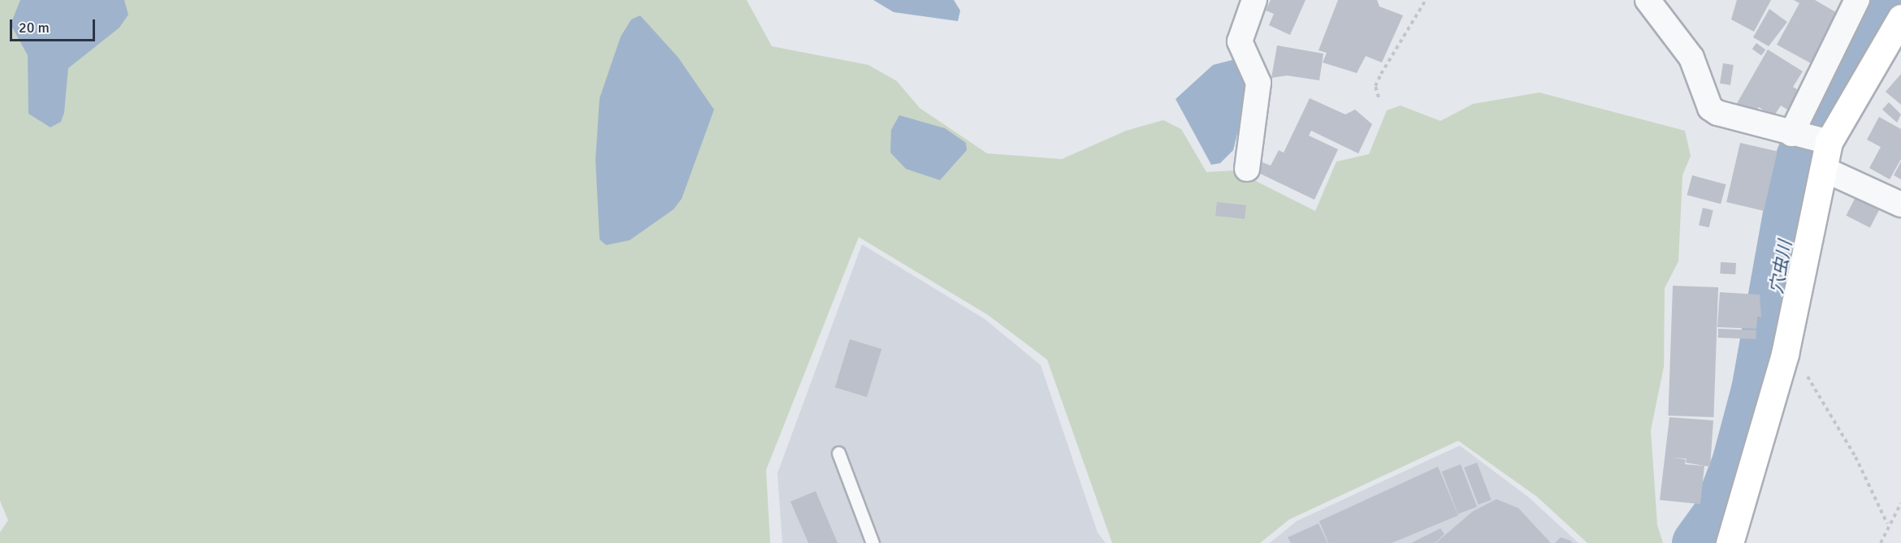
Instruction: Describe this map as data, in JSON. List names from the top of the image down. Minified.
{"water":["穴虫川"],"scale_bar":"20 m"}
